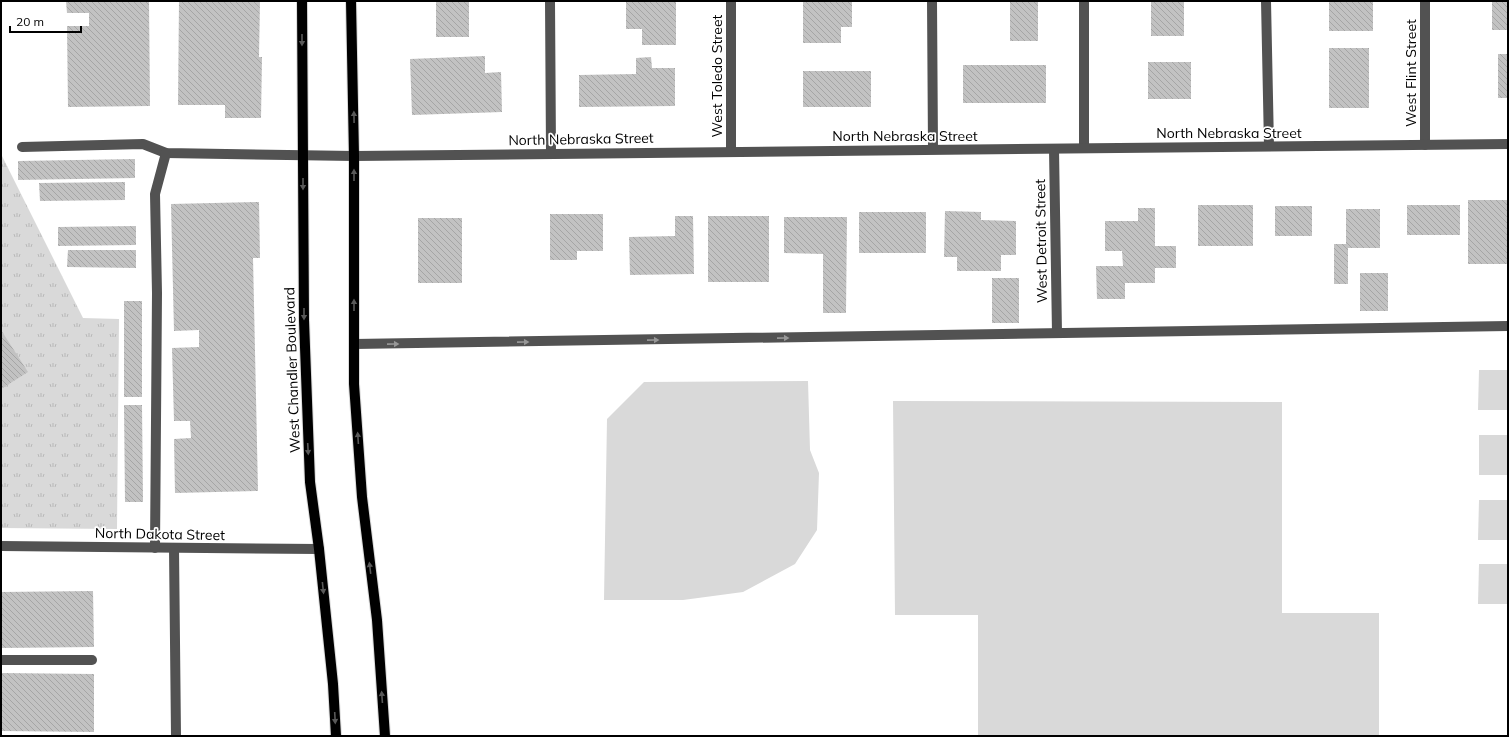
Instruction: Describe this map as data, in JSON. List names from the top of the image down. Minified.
{"streets":{"main road":["West Chandler Boulevard"],"street":["West Flint Street","West Toledo Street","North Nebraska Street","West Detroit Street","North Dakota Street"]},"crossings":[["West Flint Street","North Nebraska Street"],["West Toledo Street","North Nebraska Street"],["North Nebraska Street","West Detroit Street"],["North Nebraska Street","West Chandler Boulevard"],["West Chandler Boulevard","North Dakota Street"]],"scale_bar":"20 m"}
